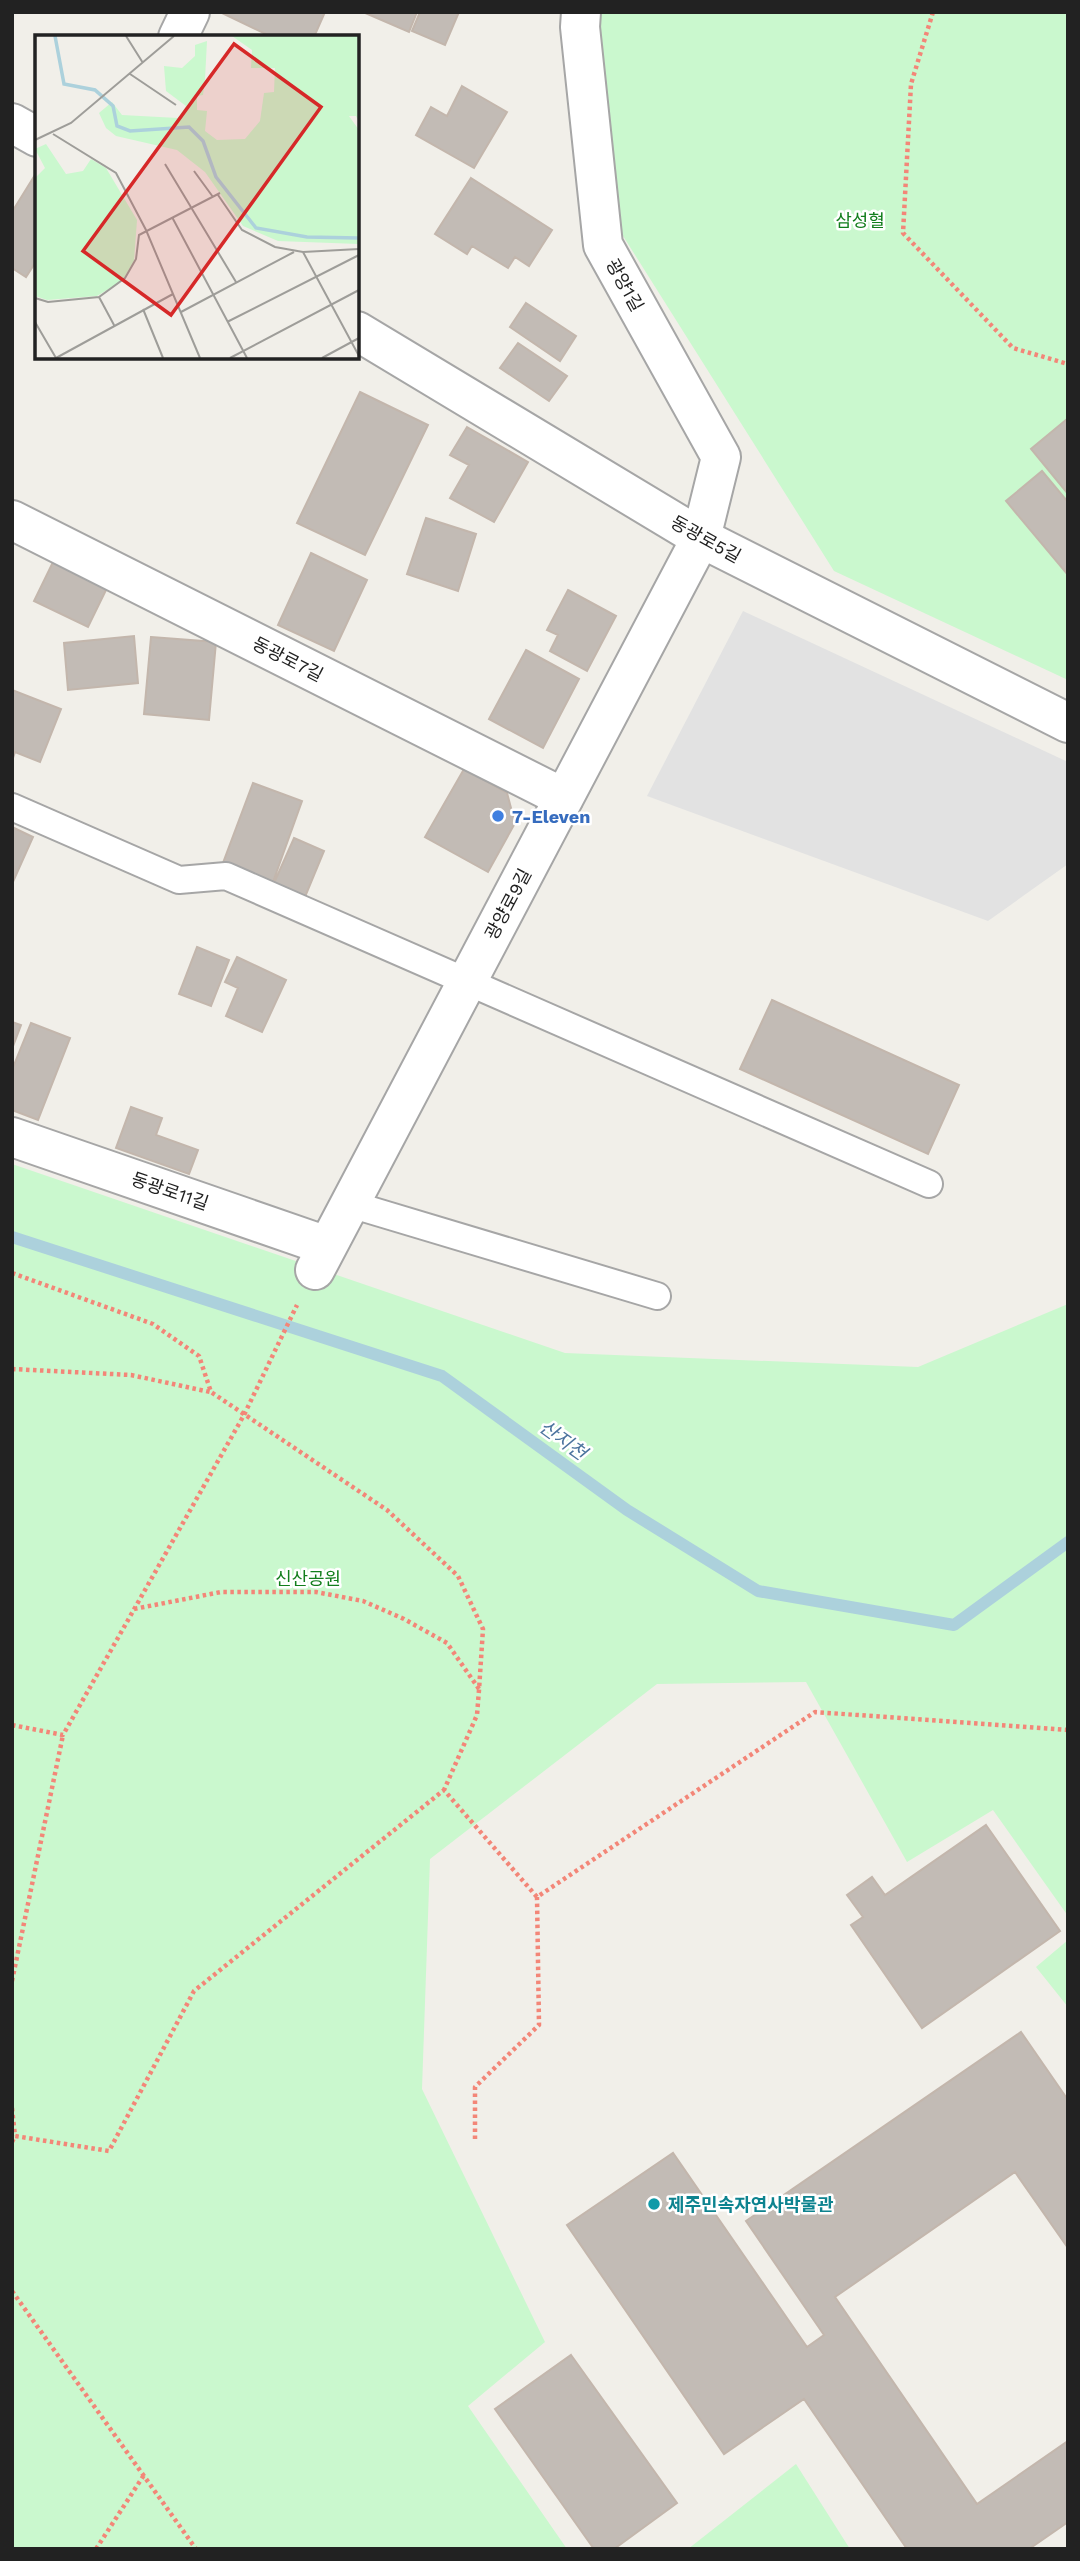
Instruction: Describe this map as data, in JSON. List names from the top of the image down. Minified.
{"streets":{"street":["광양1길","동광로5길","동광로7길","광양로9길","동광로11길"]},"crossings":[["광양1길","동광로5길"],["광양1길","광양로9길"],["동광로5길","광양로9길"],["동광로7길","광양로9길"],["광양로9길","동광로11길"]],"water":["산지천"],"parks":["삼성혈","신산공원"],"places":["7-Eleven","제주민속자연사박물관"]}
